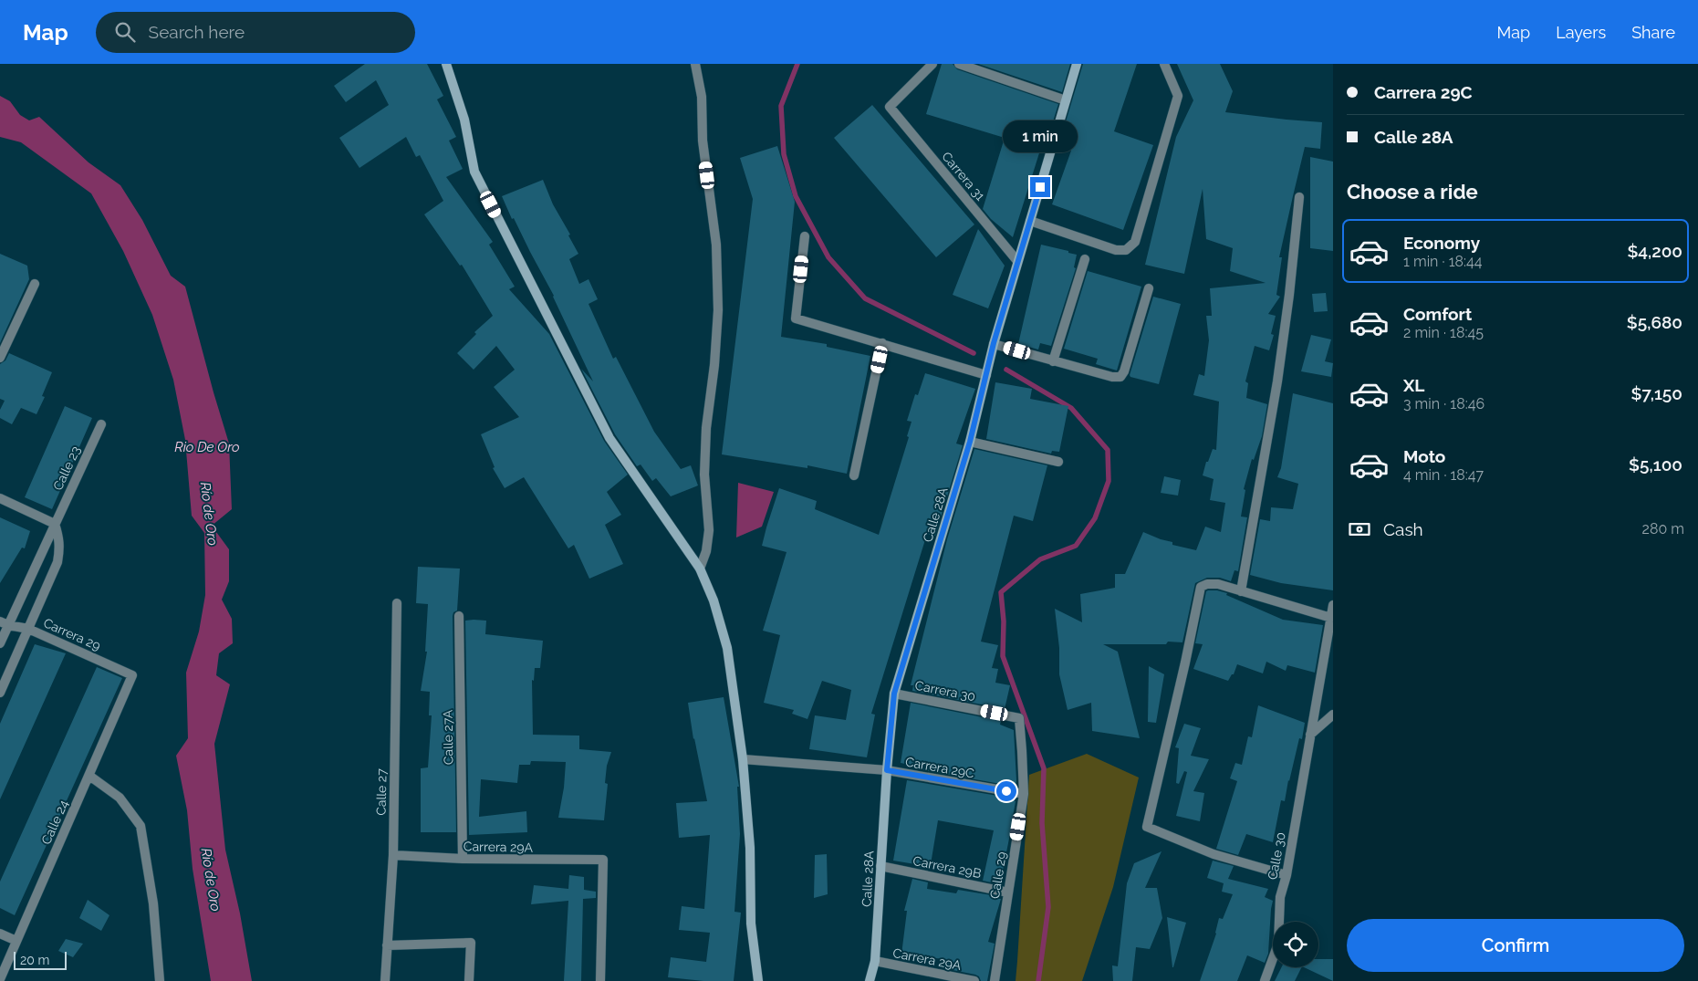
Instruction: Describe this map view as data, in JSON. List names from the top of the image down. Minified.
{"streets":{"street":["Carrera 31","Calle 23","Calle 28A","Carrera 29","Carrera 30","Calle 27A","Carrera 29C","Calle 27","Calle 24","Carrera 29A","Calle 30","Carrera 29B","Calle 29"]},"crossings":[["Carrera 31","Calle 28A"],["Calle 23","Carrera 29"],["Calle 28A","Carrera 30"],["Calle 28A","Carrera 29C"],["Calle 28A","Carrera 29A"],["Calle 28A","Carrera 29B"],["Carrera 29","Calle 24"],["Carrera 30","Calle 29"],["Calle 27A","Carrera 29A"],["Carrera 29C","Calle 29"],["Calle 27","Carrera 29A"],["Carrera 29B","Calle 29"]],"water":["Rio De Oro","Río de Oro"],"scale_bar":"20 m","page":{"header":"Map","search":"Search here","nav":["Map","Layers","Share"],"banner":["Carrera 29C","Calle 28A"],"bubble":"1 min","heading":"Choose a ride","list":[{"name":"Economy","note":"1 min · 18:44","value":"$4,200"},{"name":"Comfort","note":"2 min · 18:45","value":"$5,680"},{"name":"XL","note":"3 min · 18:46","value":"$7,150"},{"name":"Moto","note":"4 min · 18:47","value":"$5,100"}],"pay":["Cash","280 m"],"buttons":"Confirm","scale":"20 m"}}
